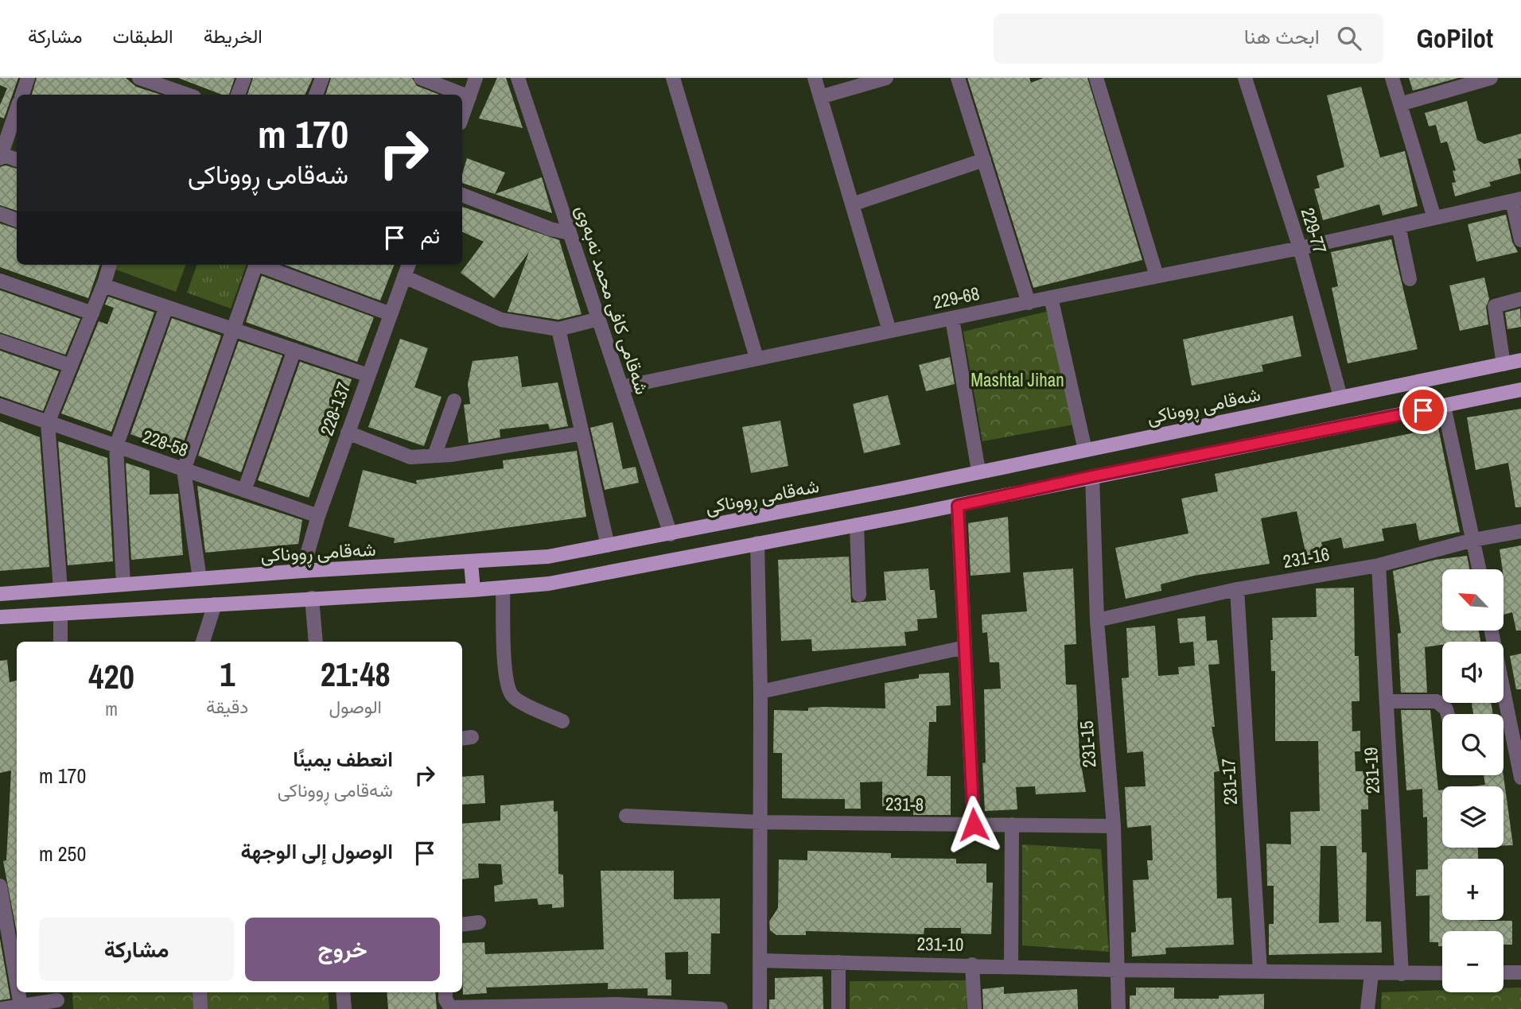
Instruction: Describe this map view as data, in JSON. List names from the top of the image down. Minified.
{"streets":{"main road":["شەقامی ڕووناکی"],"street":["229-77","229-68","شەقامی کافی محمد نەبەوی","228-137","228-58","231-16","231-15","231-19","231-17","231-8","231-10"]},"crossings":[["229-77","229-68"],["229-77","شەقامی ڕووناکی"],["229-68","شەقامی کافی محمد نەبەوی"],["شەقامی کافی محمد نەبەوی","شەقامی ڕووناکی"],["شەقامی ڕووناکی","228-137"],["228-137","228-58"],["231-16","231-15"],["231-16","231-19"],["231-16","231-17"],["231-15","231-8"],["231-15","231-10"],["231-19","231-10"],["231-17","231-10"]],"parks":["Mashtal Jihan"],"north":"top left","page":{"header":"GoPilot","search":"ابحث هنا","nav":["الخريطة","الطبقات","مشاركة"],"turn":["170 m","شەقامی ڕووناکی"],"then":"ثم","map_buttons":["+","−"],"eta":["21:48","الوصول","1","دقيقة","420","m"],"list":[{"name":"انعطف يمينًا","note":"شەقامی ڕووناکی","value":"170 m"},{"name":"الوصول إلى الوجهة","value":"250 m"}],"buttons":["خروج","مشاركة"]}}
